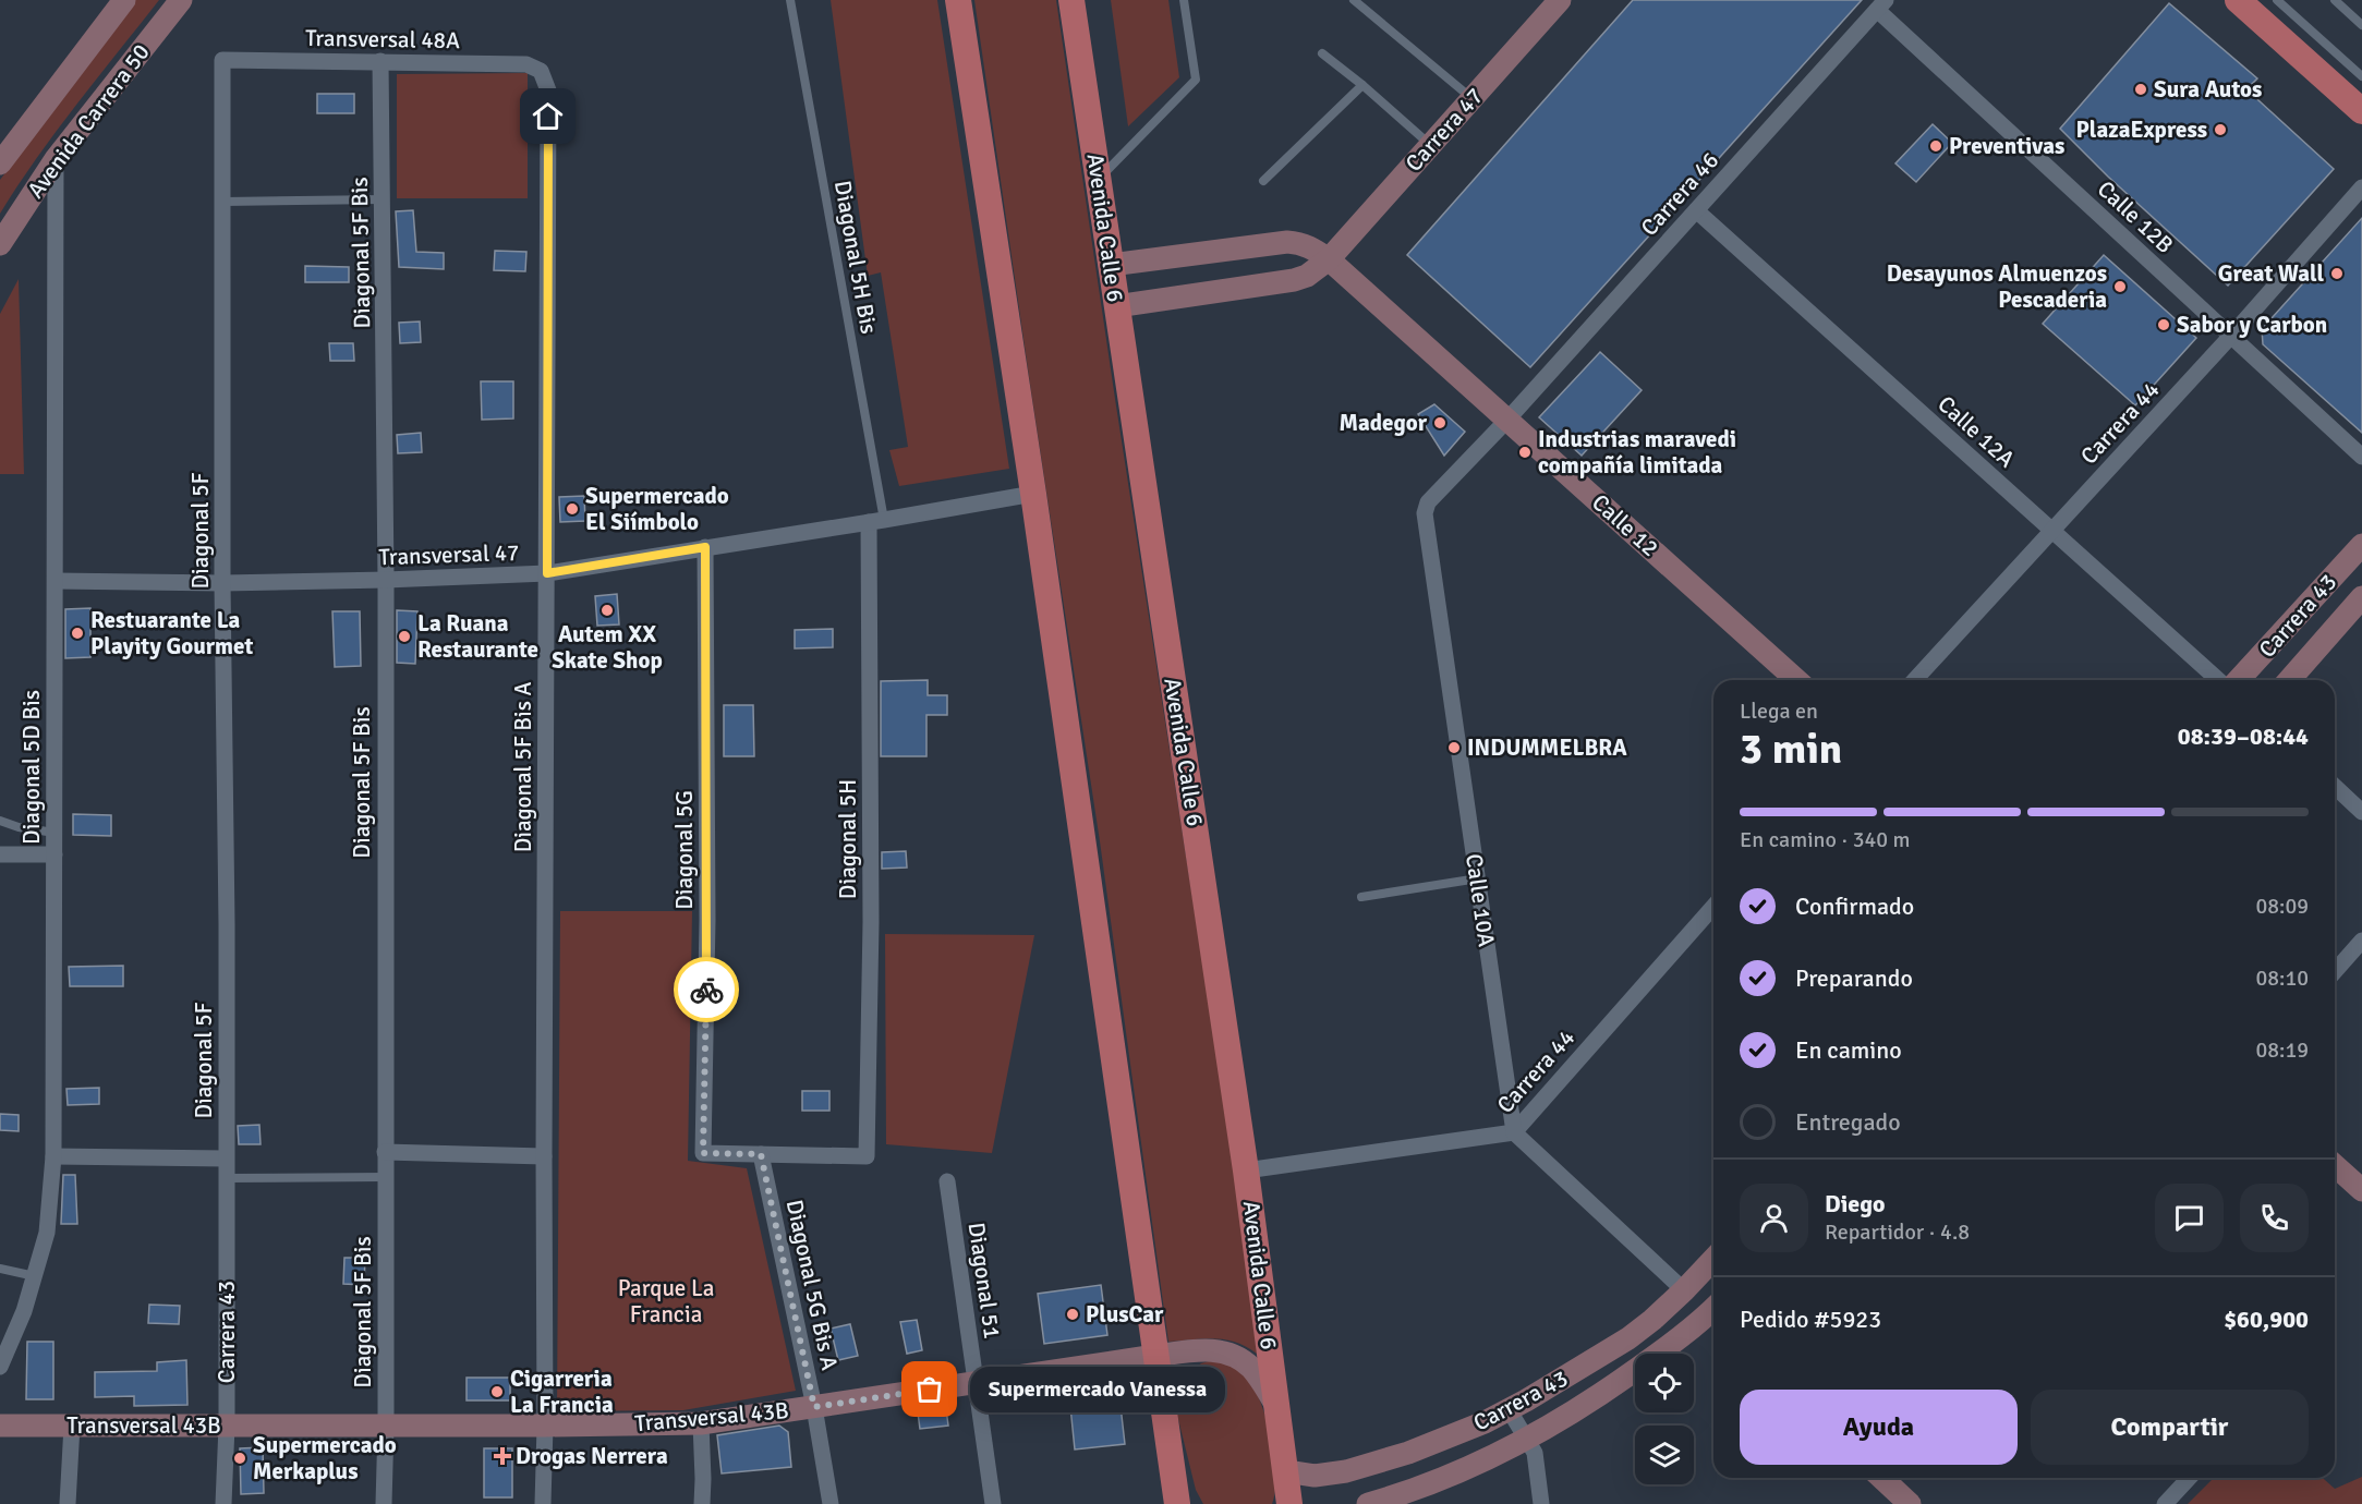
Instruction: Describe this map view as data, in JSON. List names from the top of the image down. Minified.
{"streets":{"main road":["Avenida Calle 6"],"street":["Transversal 48A","Avenida Carrera 50","Carrera 47","Carrera 46","Calle 12B","Diagonal 5F Bis","Carrera 44","Calle 12A","Calle 12","Diagonal 5F","Transversal 47","Carrera 43","Diagonal 5D Bis","Diagonal 5F Bis A","Diagonal 5H","Diagonal 5G","Calle 10A","Diagonal 51","Diagonal 5G Bis A","Transversal 43B"],"lane":["Diagonal 5H Bis"]},"crossings":[["Transversal 48A","Diagonal 5F Bis"],["Transversal 48A","Diagonal 5F"],["Transversal 48A","Diagonal 5F Bis A"],["Avenida Carrera 50","Diagonal 5D Bis"],["Carrera 47","Avenida Calle 6"],["Carrera 47","Calle 12"],["Carrera 46","Calle 12B"],["Carrera 46","Calle 12A"],["Carrera 46","Calle 12"],["Carrera 46","Calle 10A"],["Calle 12B","Carrera 44"],["Avenida Calle 6","Carrera 44"],["Avenida Calle 6","Carrera 43"],["Avenida Calle 6","Transversal 43B"],["Diagonal 5F Bis","Transversal 47"],["Diagonal 5F Bis","Transversal 43B"],["Diagonal 5H Bis","Transversal 47"],["Diagonal 5H Bis","Diagonal 5H"],["Carrera 44","Calle 12A"],["Carrera 44","Calle 10A"],["Calle 12","Calle 10A"],["Diagonal 5F","Transversal 47"],["Diagonal 5F","Carrera 43"],["Transversal 47","Diagonal 5D Bis"],["Transversal 47","Diagonal 5F Bis A"],["Transversal 47","Diagonal 5H"],["Transversal 47","Diagonal 5G"],["Carrera 43","Transversal 43B"],["Diagonal 5F Bis A","Transversal 43B"],["Diagonal 5H","Diagonal 5G"],["Diagonal 5H","Diagonal 5G Bis A"],["Diagonal 5G","Diagonal 5G Bis A"],["Diagonal 51","Transversal 43B"],["Diagonal 5G Bis A","Transversal 43B"]],"parks":["Parque La Francia"],"places":{"other":["Sura Autos","PlazaExpress","Preventivas","Great Wall","Desayunos Almuenzos Pescaderia","Sabor y Carbon","Madegor","Industrias maravedi compañía limitada","Supermercado El Siímbolo","Autem XX Skate Shop","Restuarante La Playity Gourmet","La Ruana Restaurante","INDUMMELBRA","PlusCar","Supermercado Vanessa","Cigarreria La Francia","Supermercado Merkaplus"],"health":["Drogas Nerrera"]},"page":{"heading":["3 min","Llega en","08:39–08:44"],"panel":["Diego","Repartidor · 4.8","Pedido #5923","$60,900"],"bar":"En camino · 340 m","list":[["Confirmado","08:09"],["Preparando","08:10"],["En camino","08:19"],"Entregado"],"bubble":"Supermercado Vanessa","buttons":["Ayuda","Compartir"]}}
